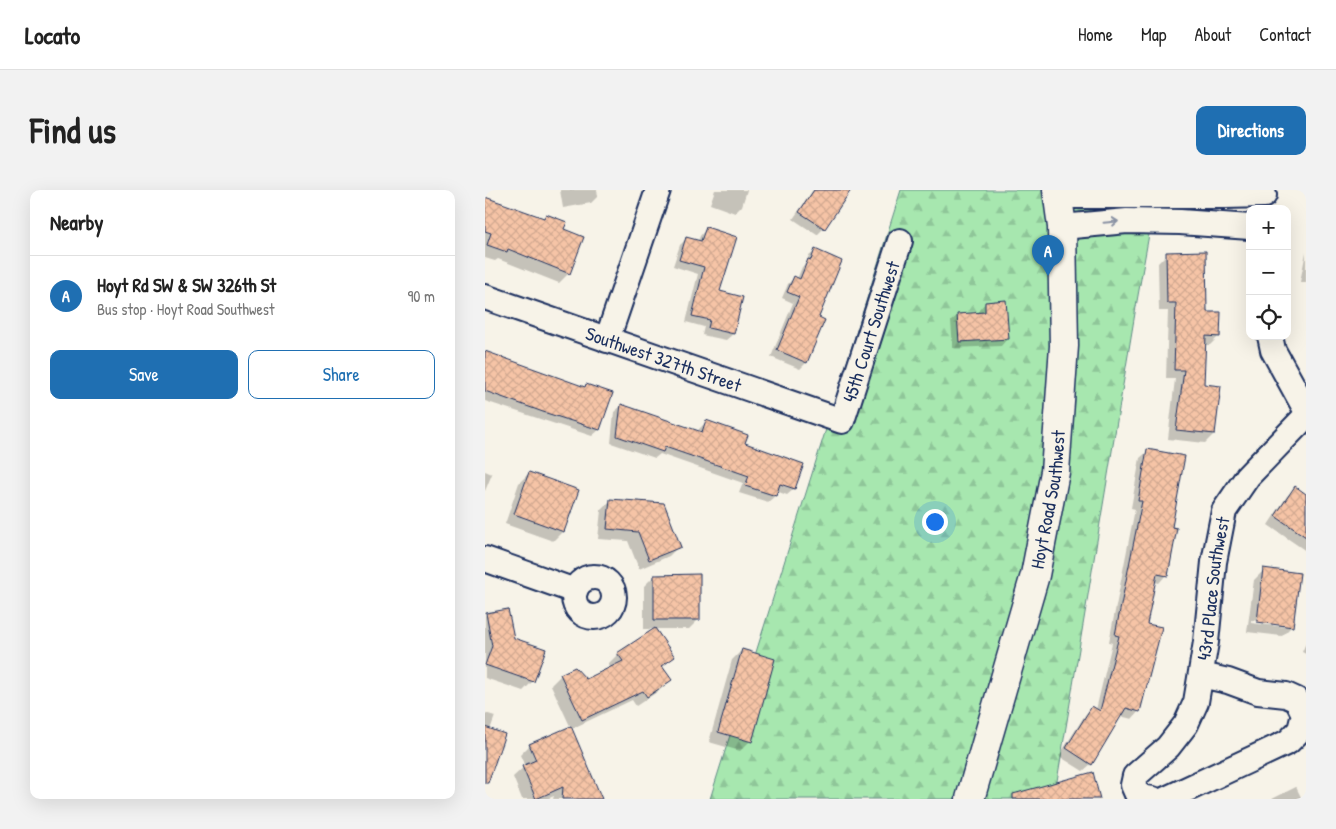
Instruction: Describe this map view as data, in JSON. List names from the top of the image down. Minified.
{"streets":{"main road":["Hoyt Road Southwest"],"street":["45th Court Southwest","Southwest 327th Street","43rd Place Southwest"]},"crossings":[["45th Court Southwest","Southwest 327th Street"]],"page":{"header":"Locato","nav":["Home","Map","About","Contact"],"buttons":["Directions",["Save","Share"]],"title":"Find us","heading":"Nearby","map_buttons":["+","−"],"pins":"A","list":[{"mark":"A","name":"Hoyt Rd SW & SW 326th St","note":"Bus stop · Hoyt Road Southwest","value":"90 m"}]}}
